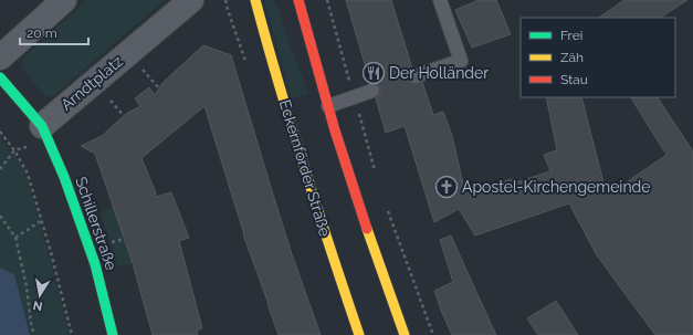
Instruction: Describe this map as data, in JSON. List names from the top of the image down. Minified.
{"streets":{"main road":["Eckernförder Straße","Schillerstraße"],"street":["Arndtplatz"]},"crossings":[["Arndtplatz","Schillerstraße"]],"places":{"restaurant":["Der Holländer"],"church":["Apostel-Kirchengemeinde"]},"legend":["Frei","Zäh","Stau"],"scale_bar":"20 m","north":"bottom"}
